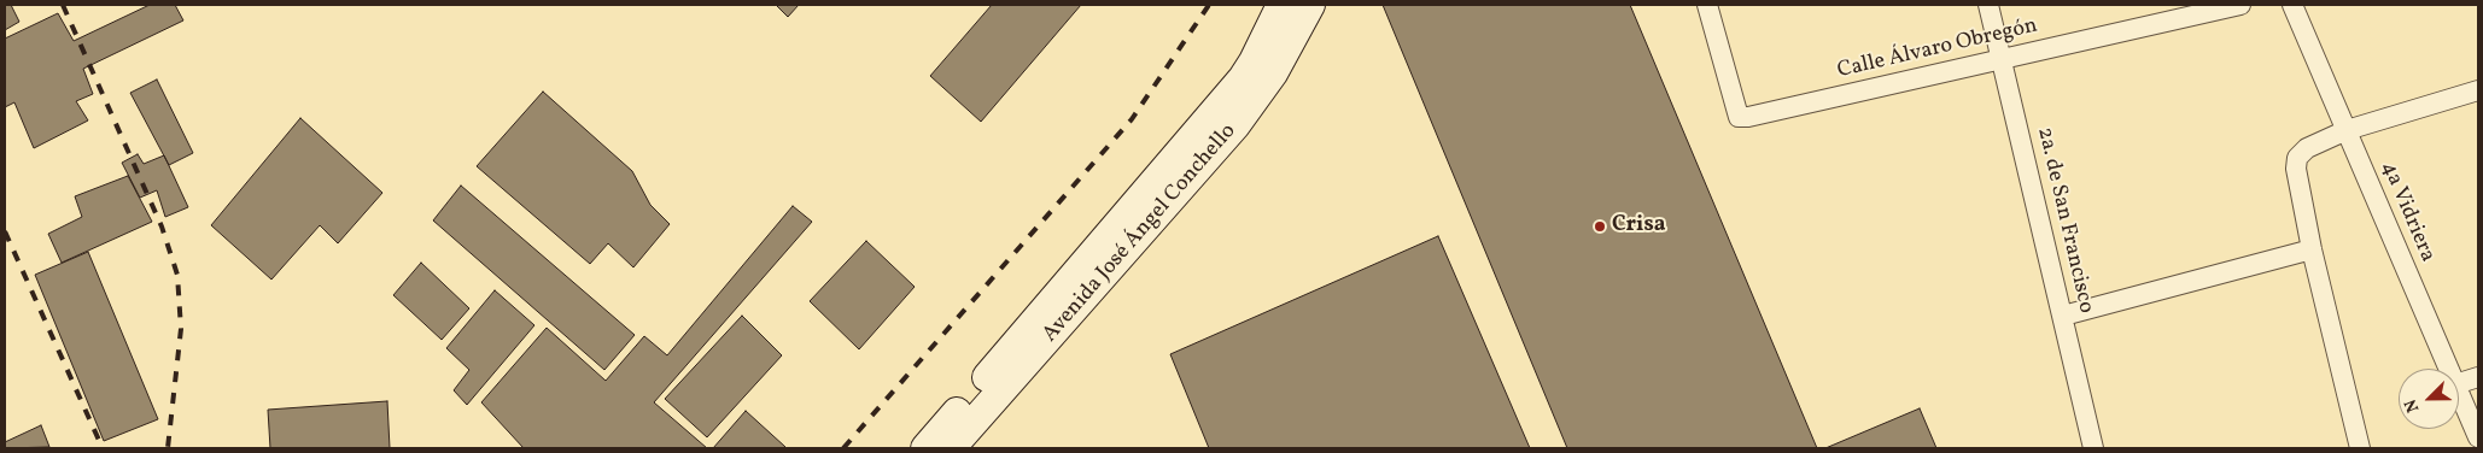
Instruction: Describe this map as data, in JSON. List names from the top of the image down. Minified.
{"streets":{"main road":["Avenida José Ángel Conchello"],"street":["Calle Álvaro Obregón","4a Vidriera","2a. de San Francisco"]},"crossings":[["Calle Álvaro Obregón","2a. de San Francisco"]],"places":["Crisa"],"north":"bottom left"}
